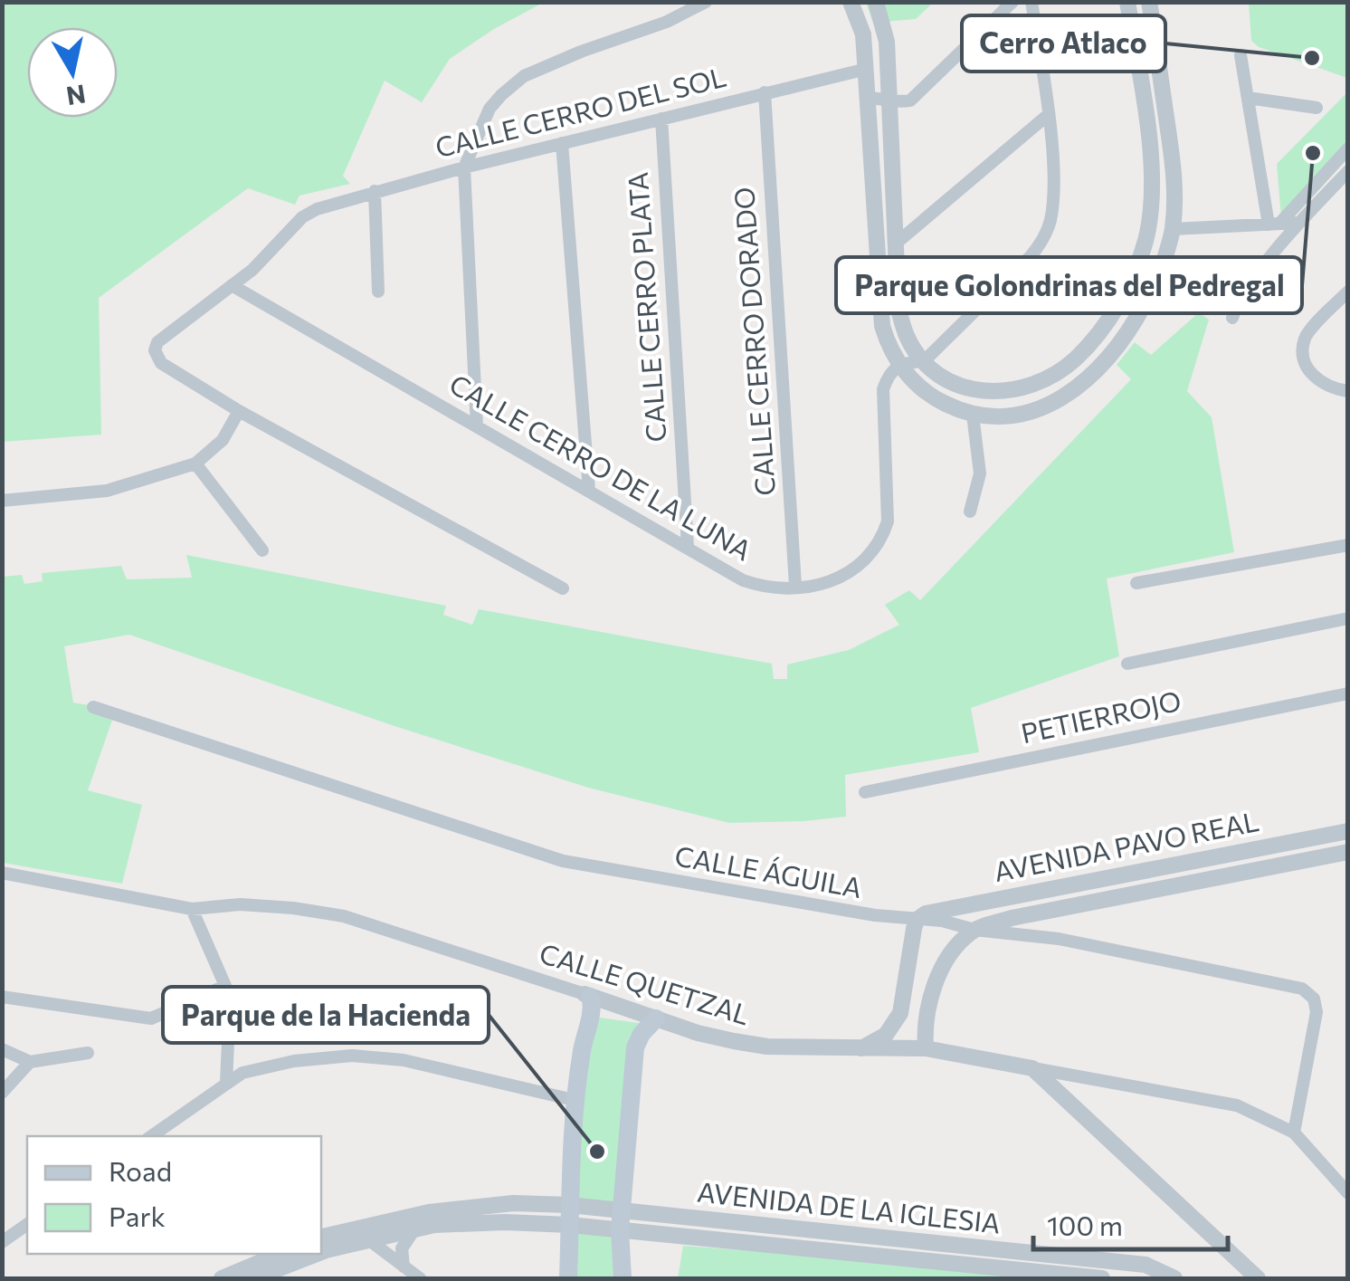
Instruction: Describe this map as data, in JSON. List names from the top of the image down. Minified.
{"streets":{"street":["CALLE CERRO DEL SOL","CALLE CERRO PLATA","CALLE CERRO DORADO","CALLE CERRO DE LA LUNA","PETIERROJO","AVENIDA PAVO REAL","CALLE ÁGUILA","CALLE QUETZAL","AVENIDA DE LA IGLESIA"]},"crossings":[["CALLE CERRO DEL SOL","CALLE CERRO PLATA"],["CALLE CERRO DEL SOL","CALLE CERRO DORADO"],["CALLE CERRO DEL SOL","CALLE CERRO DE LA LUNA"],["CALLE CERRO PLATA","CALLE CERRO DE LA LUNA"],["CALLE CERRO DORADO","CALLE CERRO DE LA LUNA"],["AVENIDA PAVO REAL","CALLE ÁGUILA"]],"places":["Cerro Atlaco","Parque Golondrinas del Pedregal","Parque de la Hacienda"],"legend":["Road","Park"],"scale_bar":"100 m","north":"bottom"}
